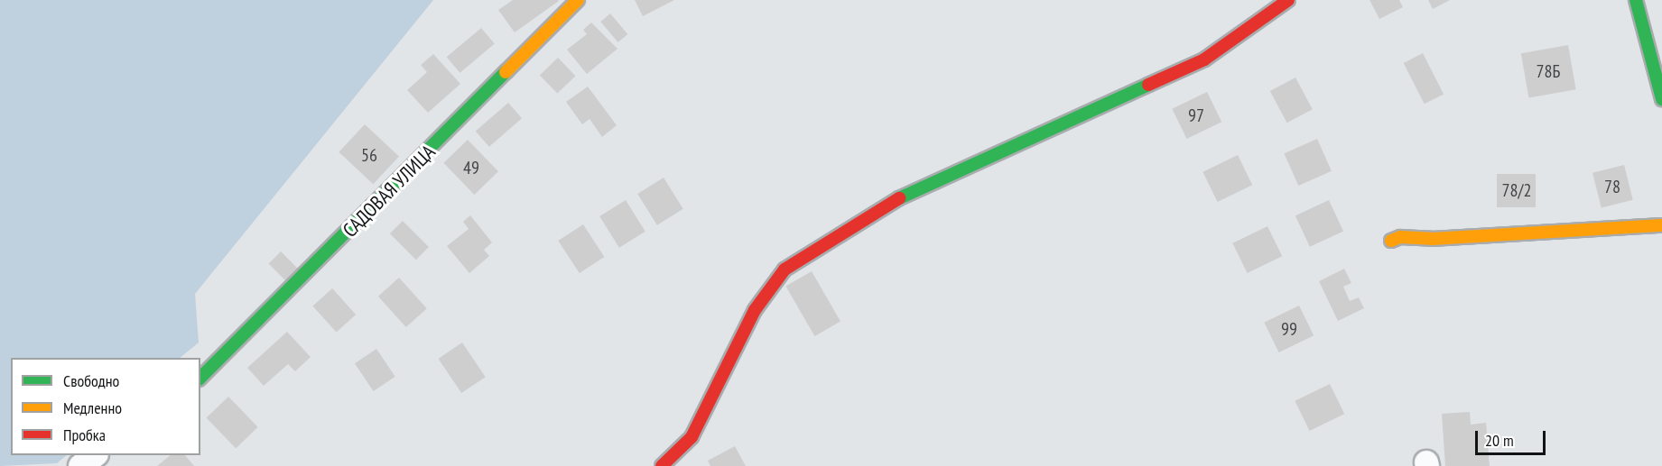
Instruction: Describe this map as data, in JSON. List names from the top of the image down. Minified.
{"streets":{"street":["САДОВАЯ УЛИЦА"]},"house_numbers":["78Б","97","56","49","78","78/2","99"],"legend":["Свободно","Медленно","Пробка"],"scale_bar":"20 m"}
